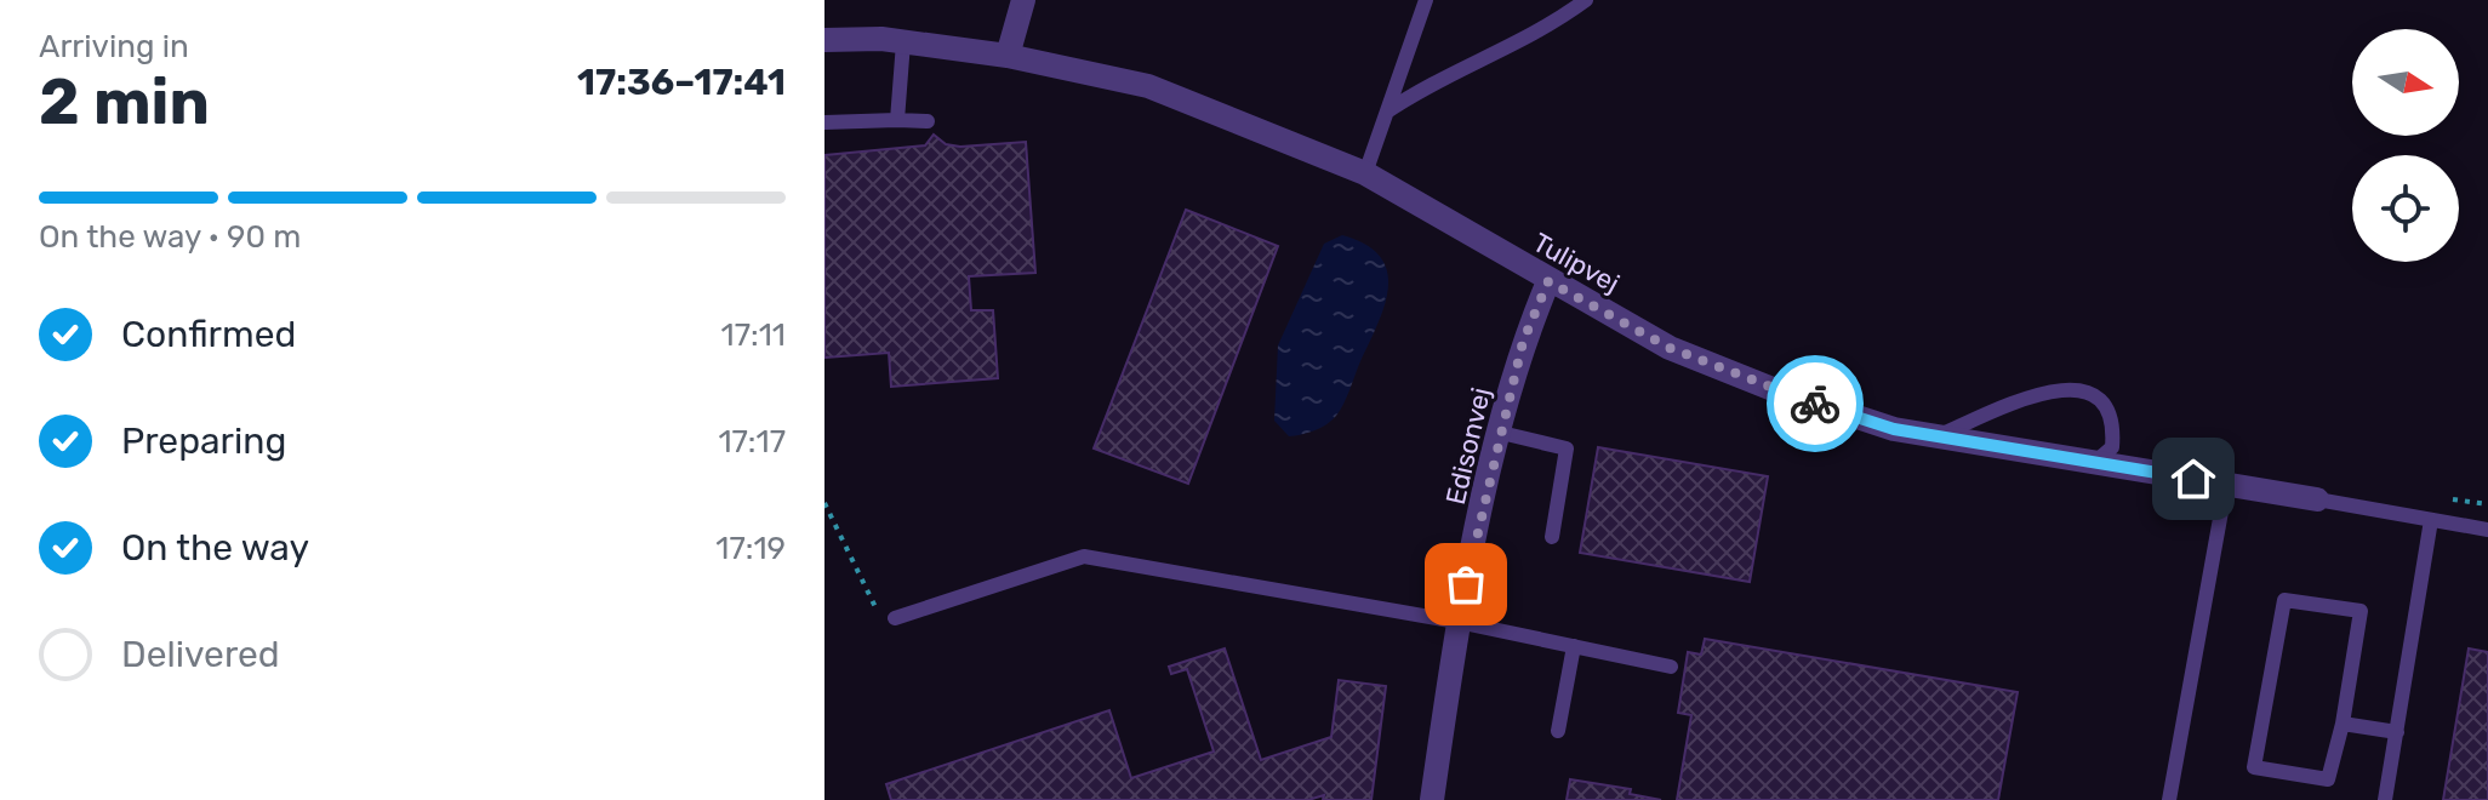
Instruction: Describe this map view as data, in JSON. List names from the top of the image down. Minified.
{"streets":{"street":["Tulipvej","Edisonvej"]},"crossings":[["Tulipvej","Edisonvej"]],"north":"right","page":{"heading":["2 min","Arriving in","17:36–17:41"],"bar":"On the way · 90 m","list":[["Confirmed","17:11"],["Preparing","17:17"],["On the way","17:19"],"Delivered"]}}
